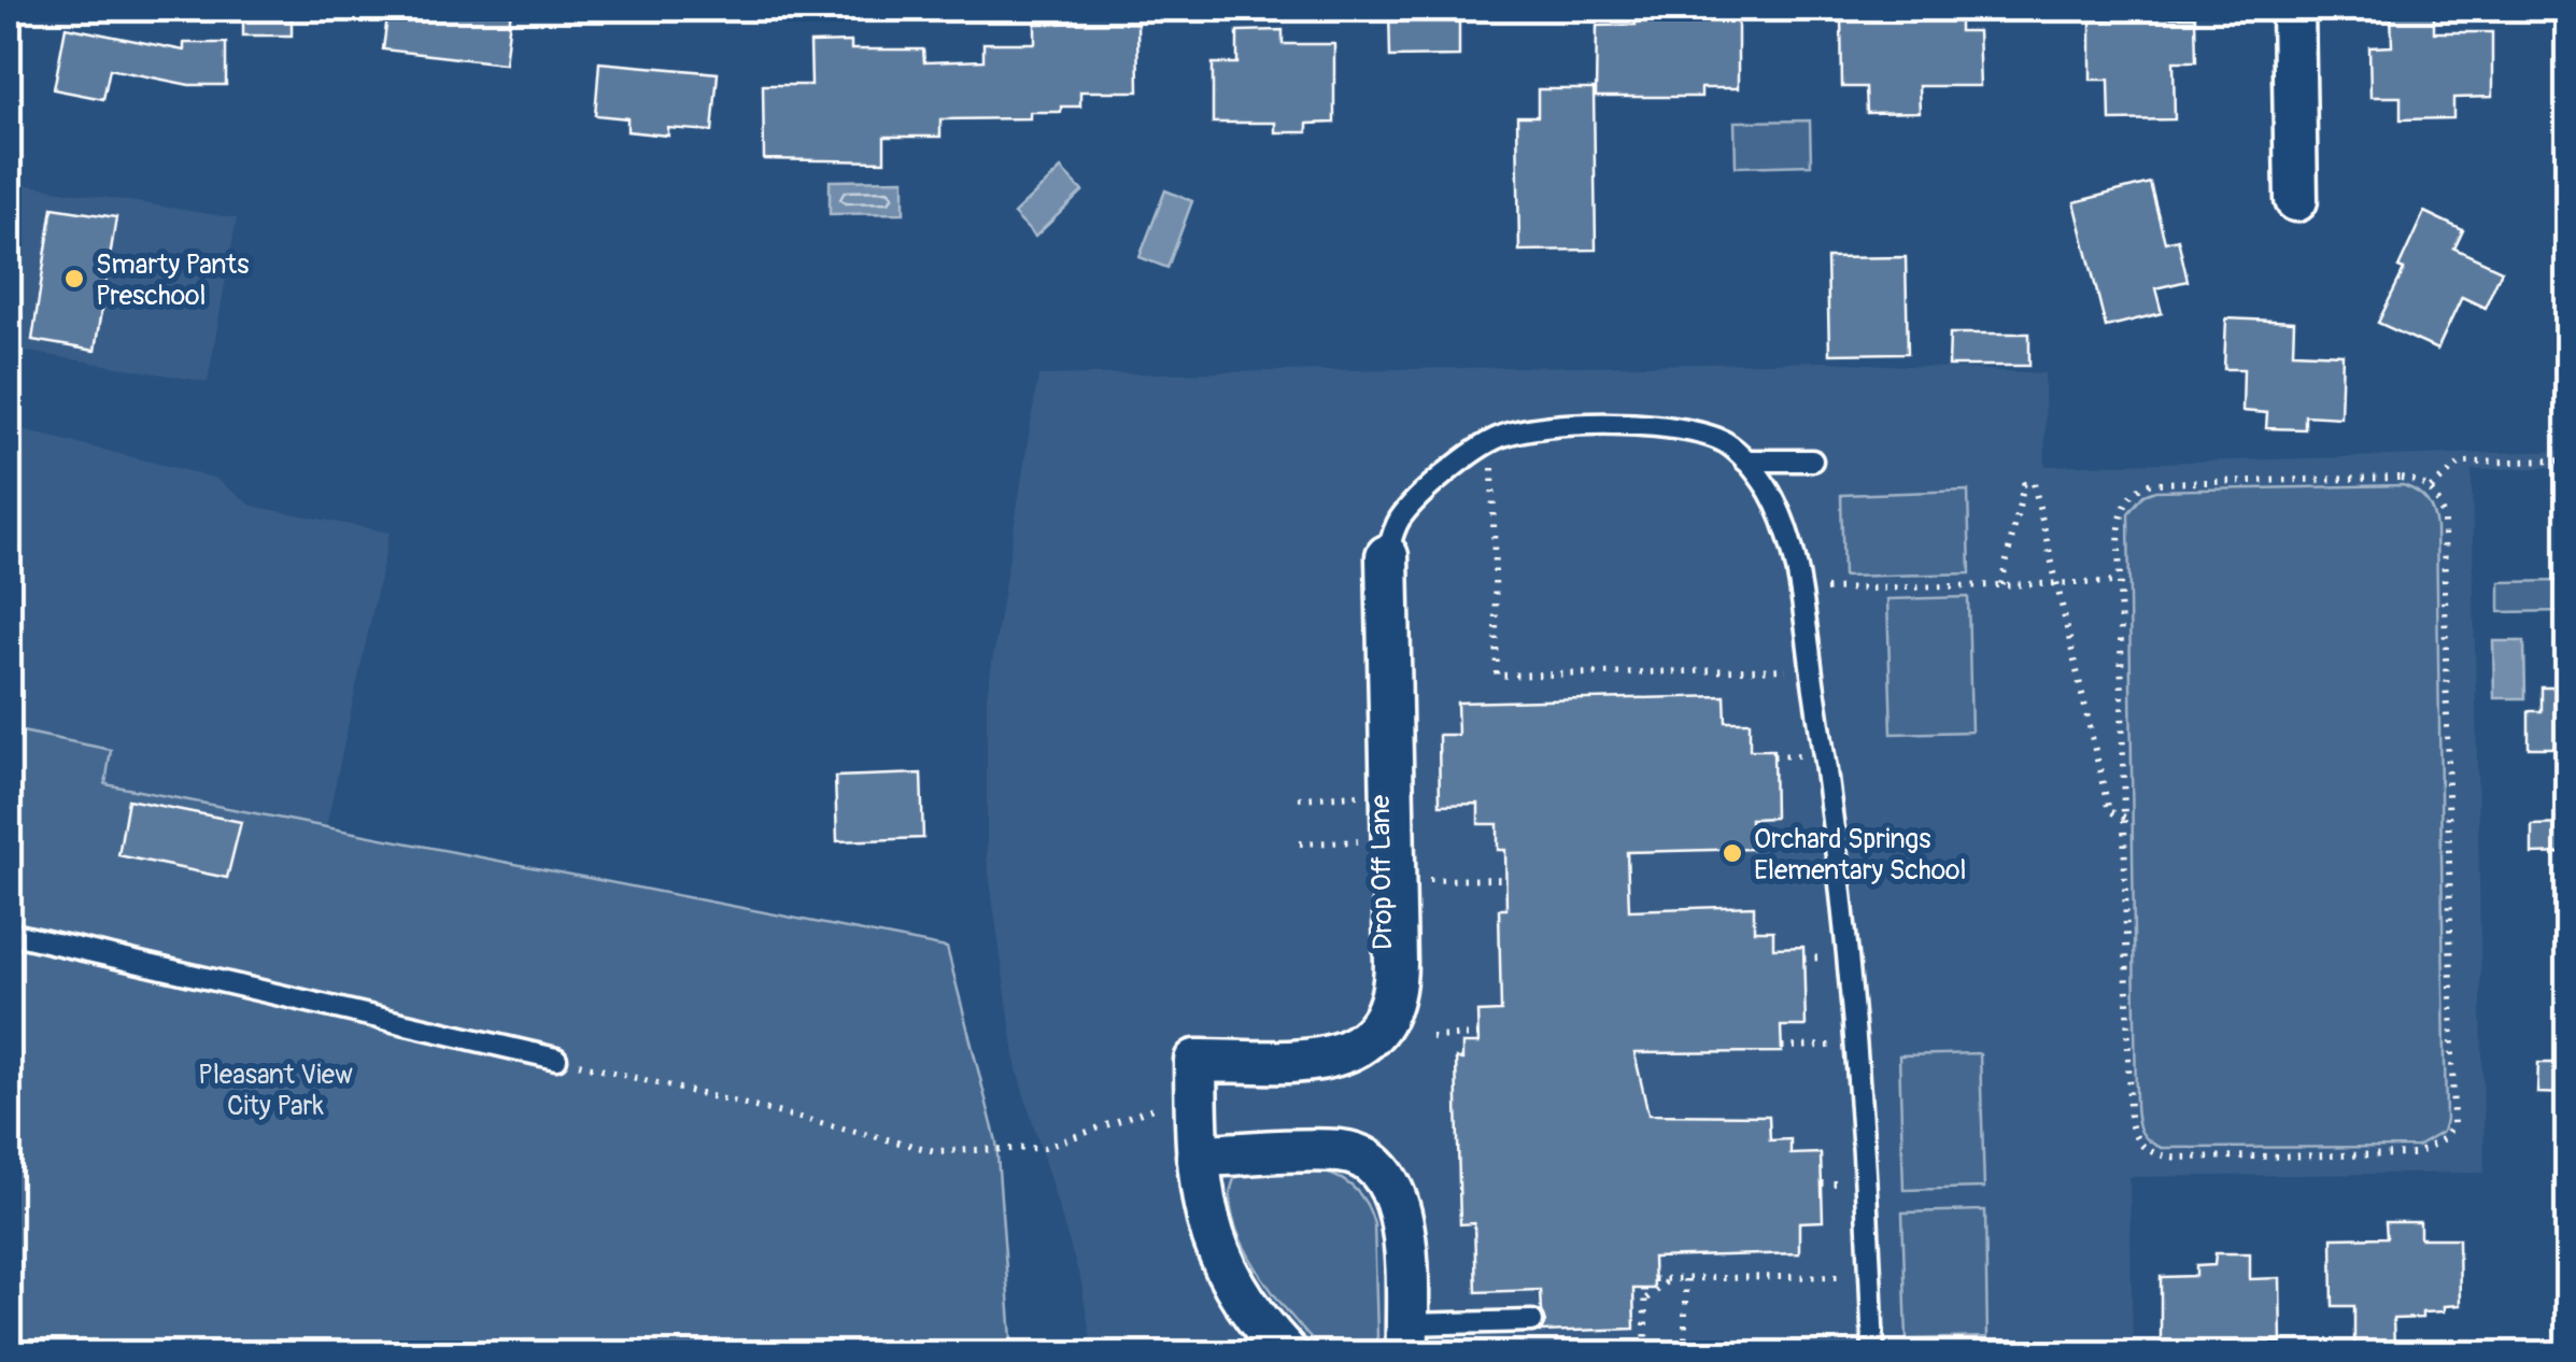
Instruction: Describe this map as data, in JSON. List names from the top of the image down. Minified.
{"parks":["Pleasant View City Park"],"places":["Smarty Pants Preschool","Orchard Springs Elementary School"]}
